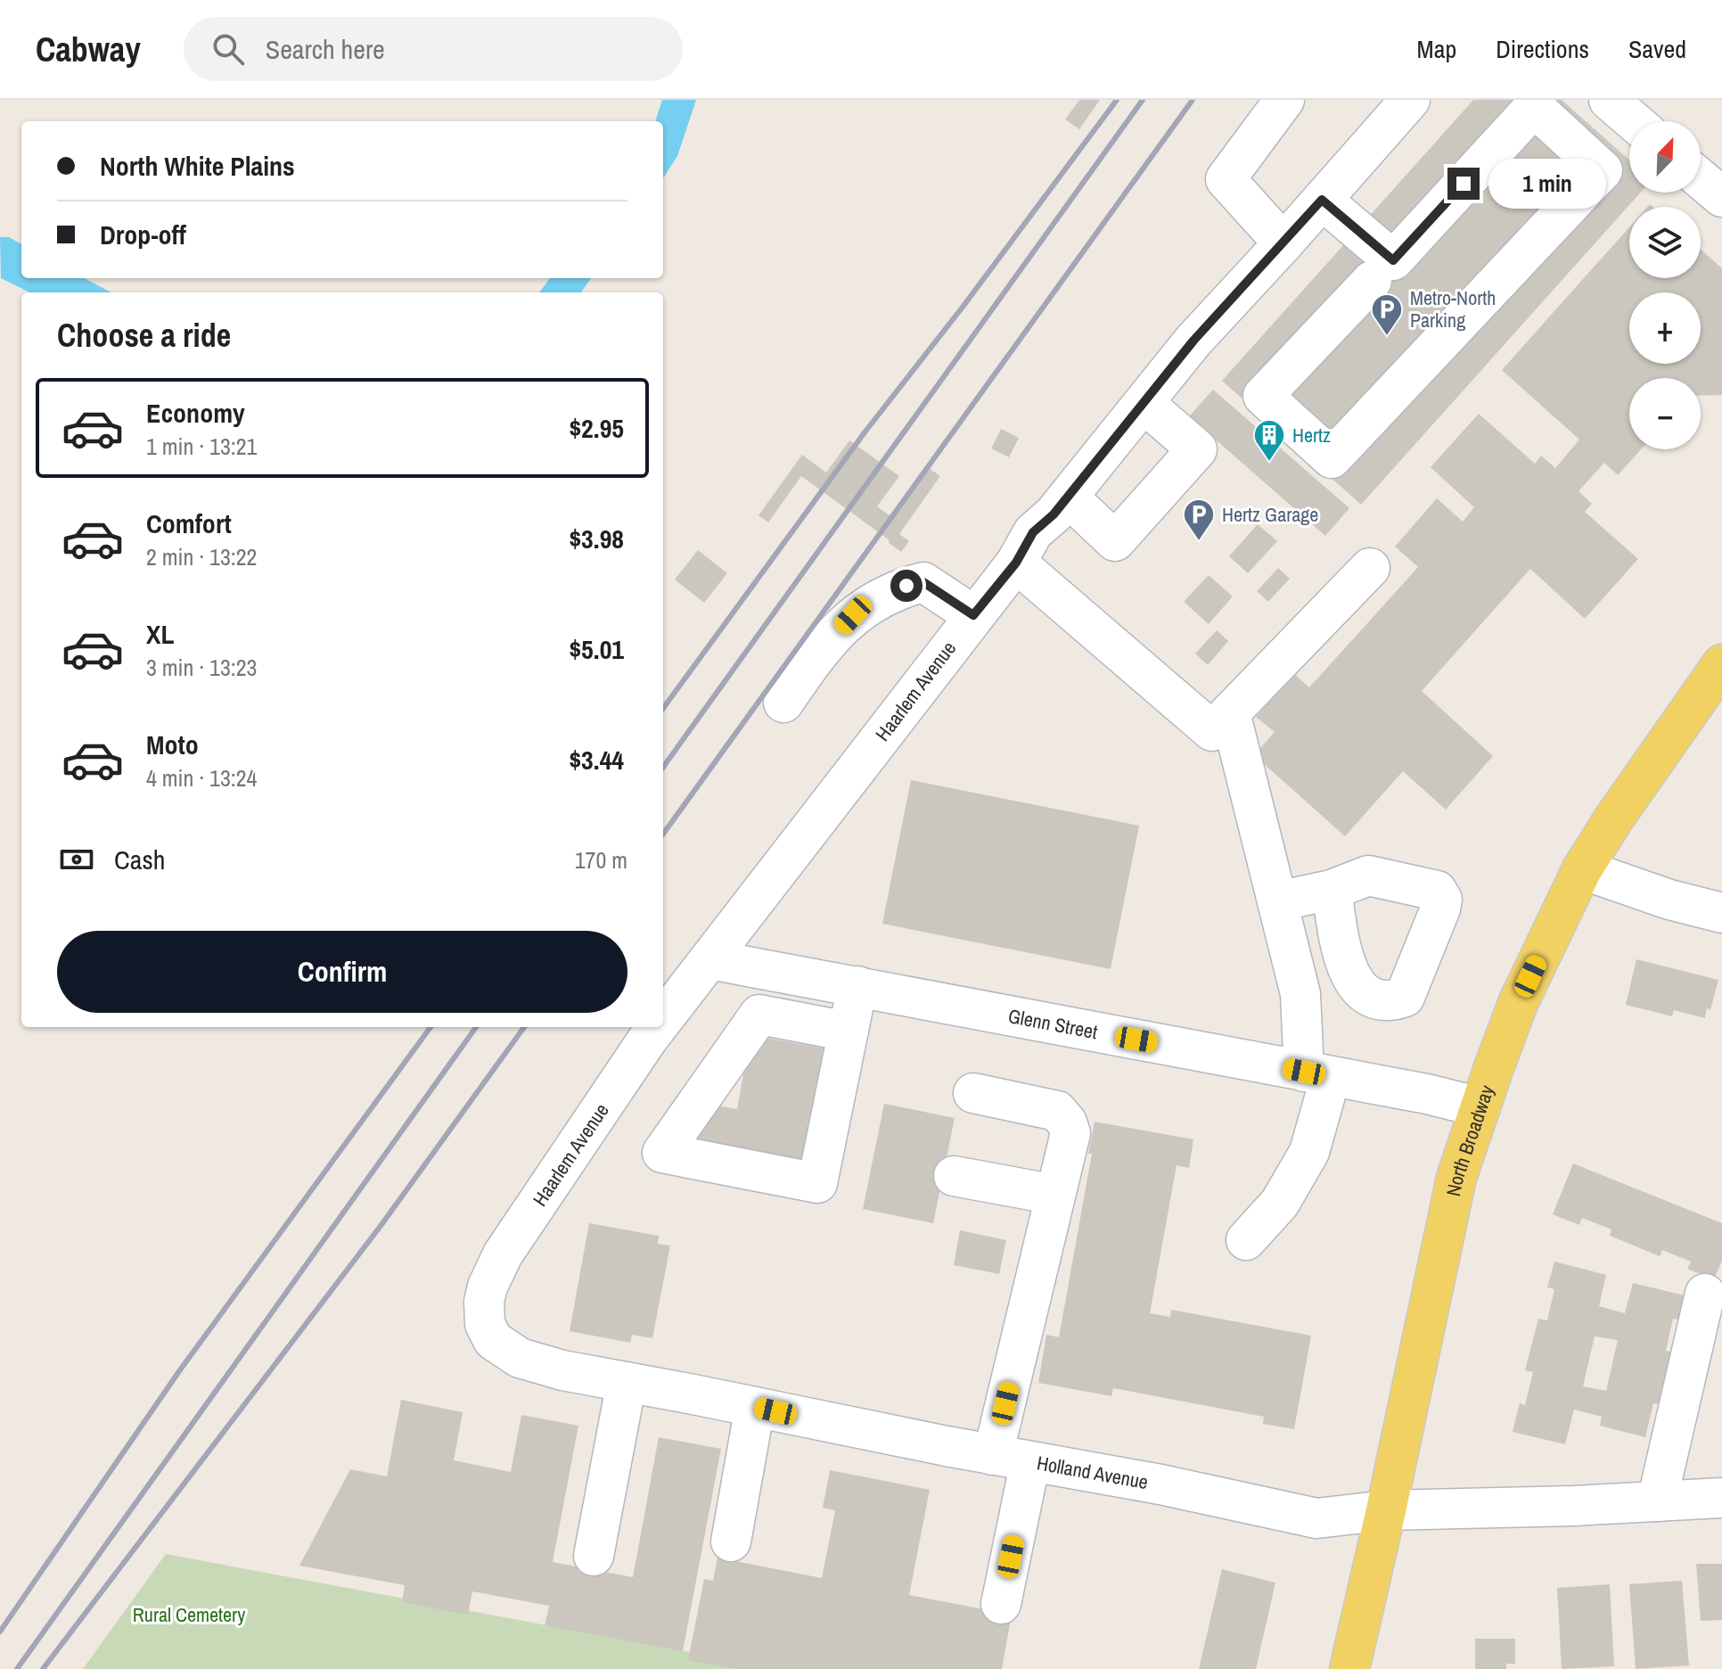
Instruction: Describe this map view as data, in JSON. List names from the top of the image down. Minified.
{"streets":{"main road":["North Broadway"],"street":["Haarlem Avenue","Glenn Street","Holland Avenue"]},"crossings":[["Haarlem Avenue","Glenn Street"],["Haarlem Avenue","Holland Avenue"],["Glenn Street","North Broadway"],["North Broadway","Holland Avenue"]],"parks":["Rural Cemetery"],"places":{"parking":["Metro-North Parking","Hertz Garage"],"building":["Hertz"]},"north":"top right","page":{"header":"Cabway","search":"Search here","nav":["Map","Directions","Saved"],"map_buttons":["+","−"],"banner":["North White Plains","Drop-off"],"bubble":"1 min","heading":"Choose a ride","list":[{"name":"Economy","note":"1 min · 13:21","value":"$2.95"},{"name":"Comfort","note":"2 min · 13:22","value":"$3.98"},{"name":"XL","note":"3 min · 13:23","value":"$5.01"},{"name":"Moto","note":"4 min · 13:24","value":"$3.44"}],"pay":["Cash","170 m"],"buttons":"Confirm"}}
